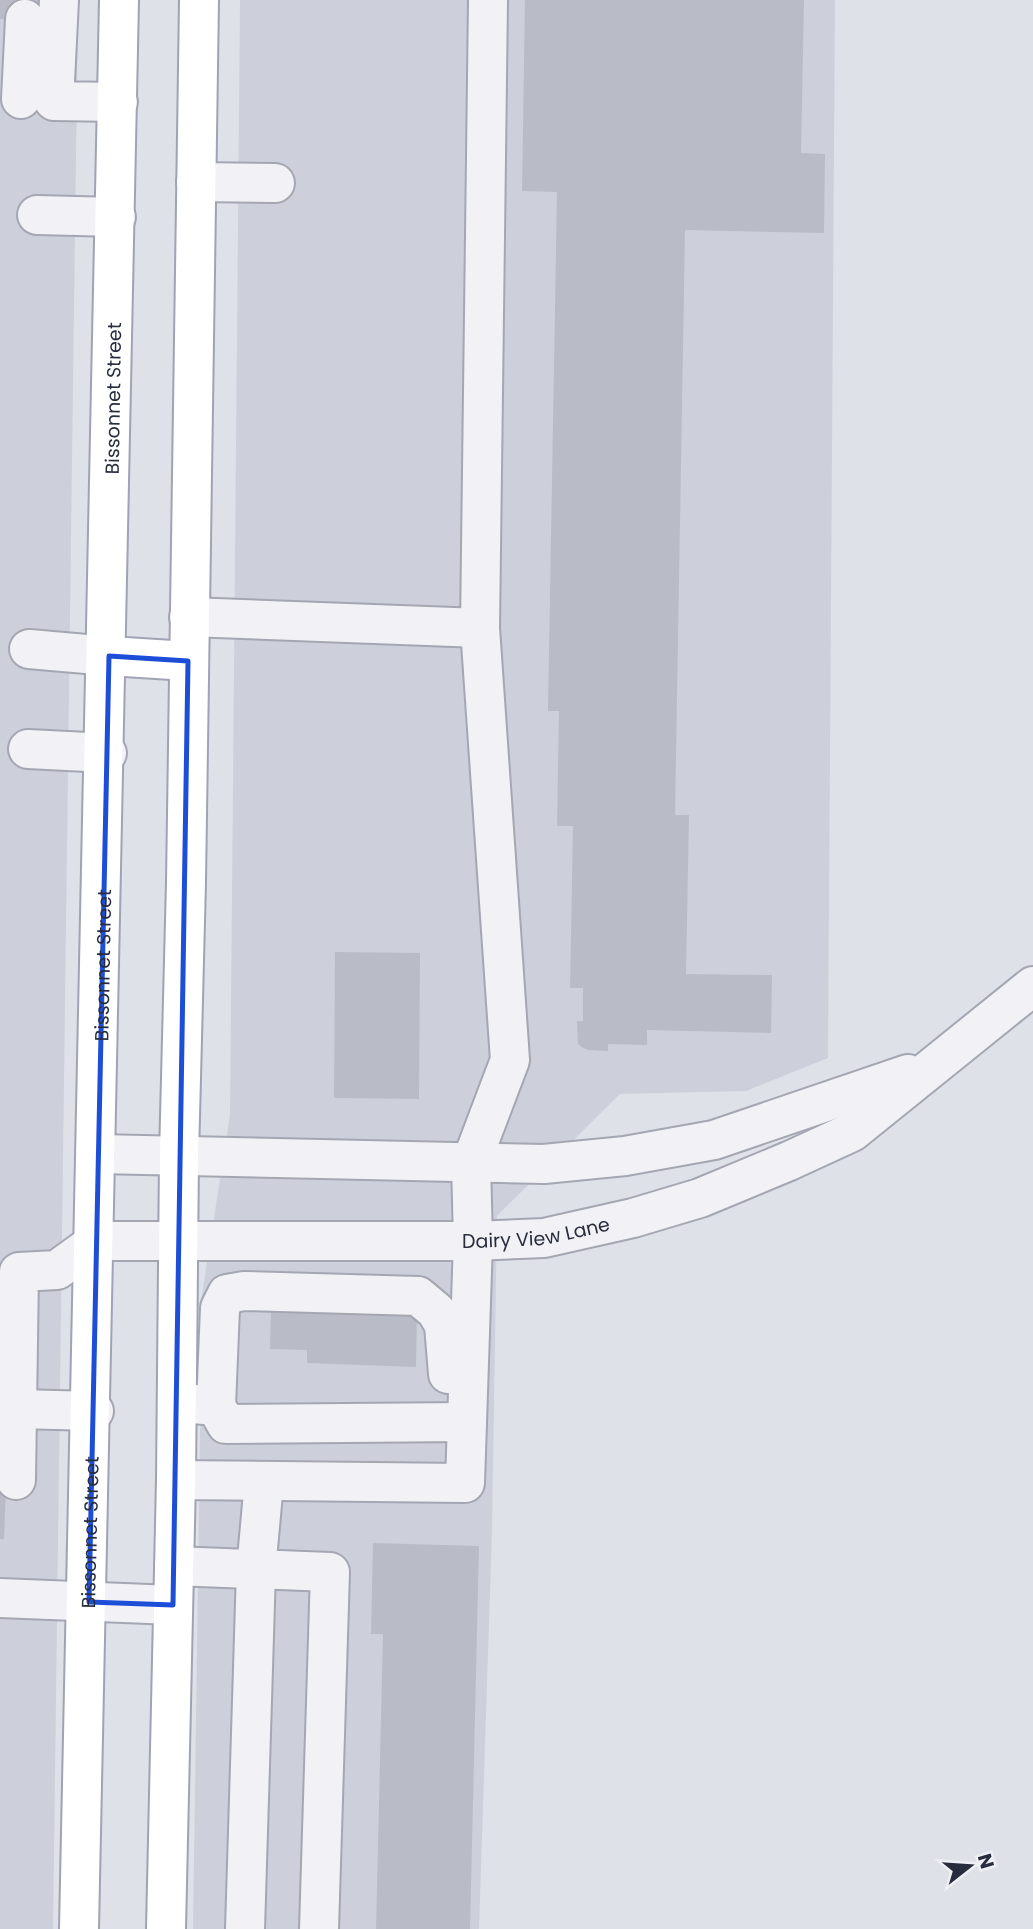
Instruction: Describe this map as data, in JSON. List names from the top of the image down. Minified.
{"streets":{"main road":["Bissonnet Street"],"street":["Dairy View Lane"]},"crossings":[["Bissonnet Street","Dairy View Lane"]],"north":"right"}
